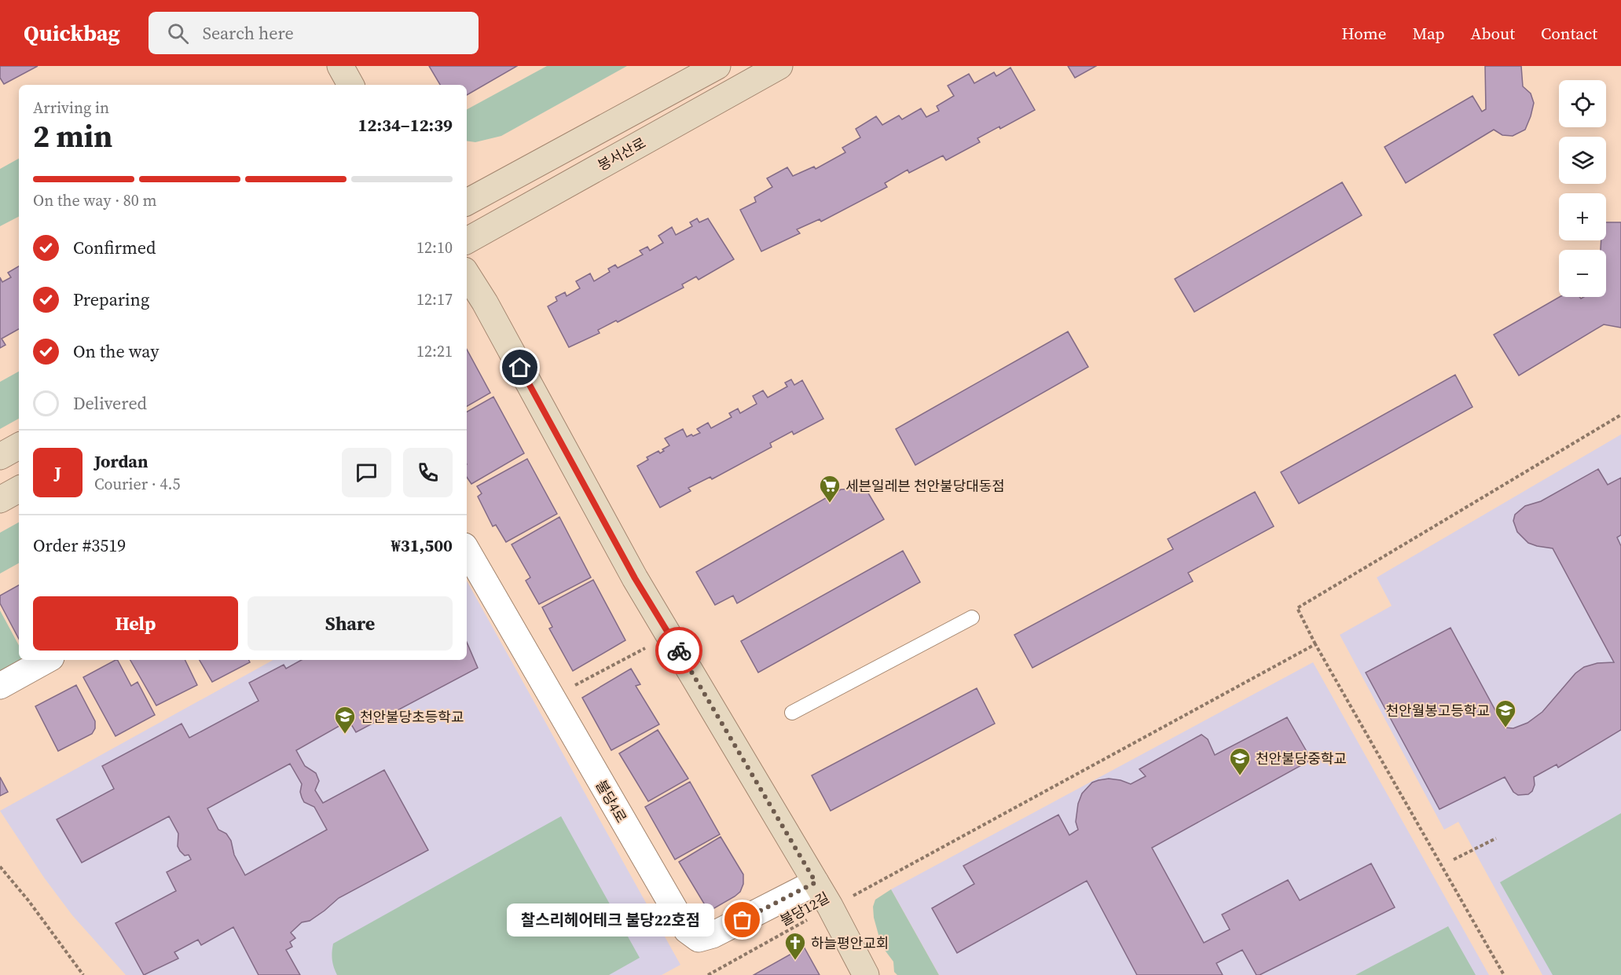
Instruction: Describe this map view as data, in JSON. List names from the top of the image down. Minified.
{"streets":{"street":["봉서산로","불당4로"],"path":["불당12길"]},"places":{"supermarket":["세븐일레븐 천안불당대동점"],"school or university":["천안월봉고등학교","천안불당초등학교","천안불당중학교"],"other":["찰스리헤어테크 불당22호점"],"church":["하늘평안교회"]},"page":{"header":"Quickbag","search":"Search here","nav":["Home","Map","About","Contact"],"map_buttons":["+","−"],"heading":["2 min","Arriving in","12:34–12:39"],"panel":["Jordan","Courier · 4.5","Order #3519","₩31,500"],"bar":"On the way · 80 m","list":[["Confirmed","12:10"],["Preparing","12:17"],["On the way","12:21"],"Delivered"],"round":"J","buttons":["Help","Share"],"bubble":"찰스리헤어테크 불당22호점"}}
